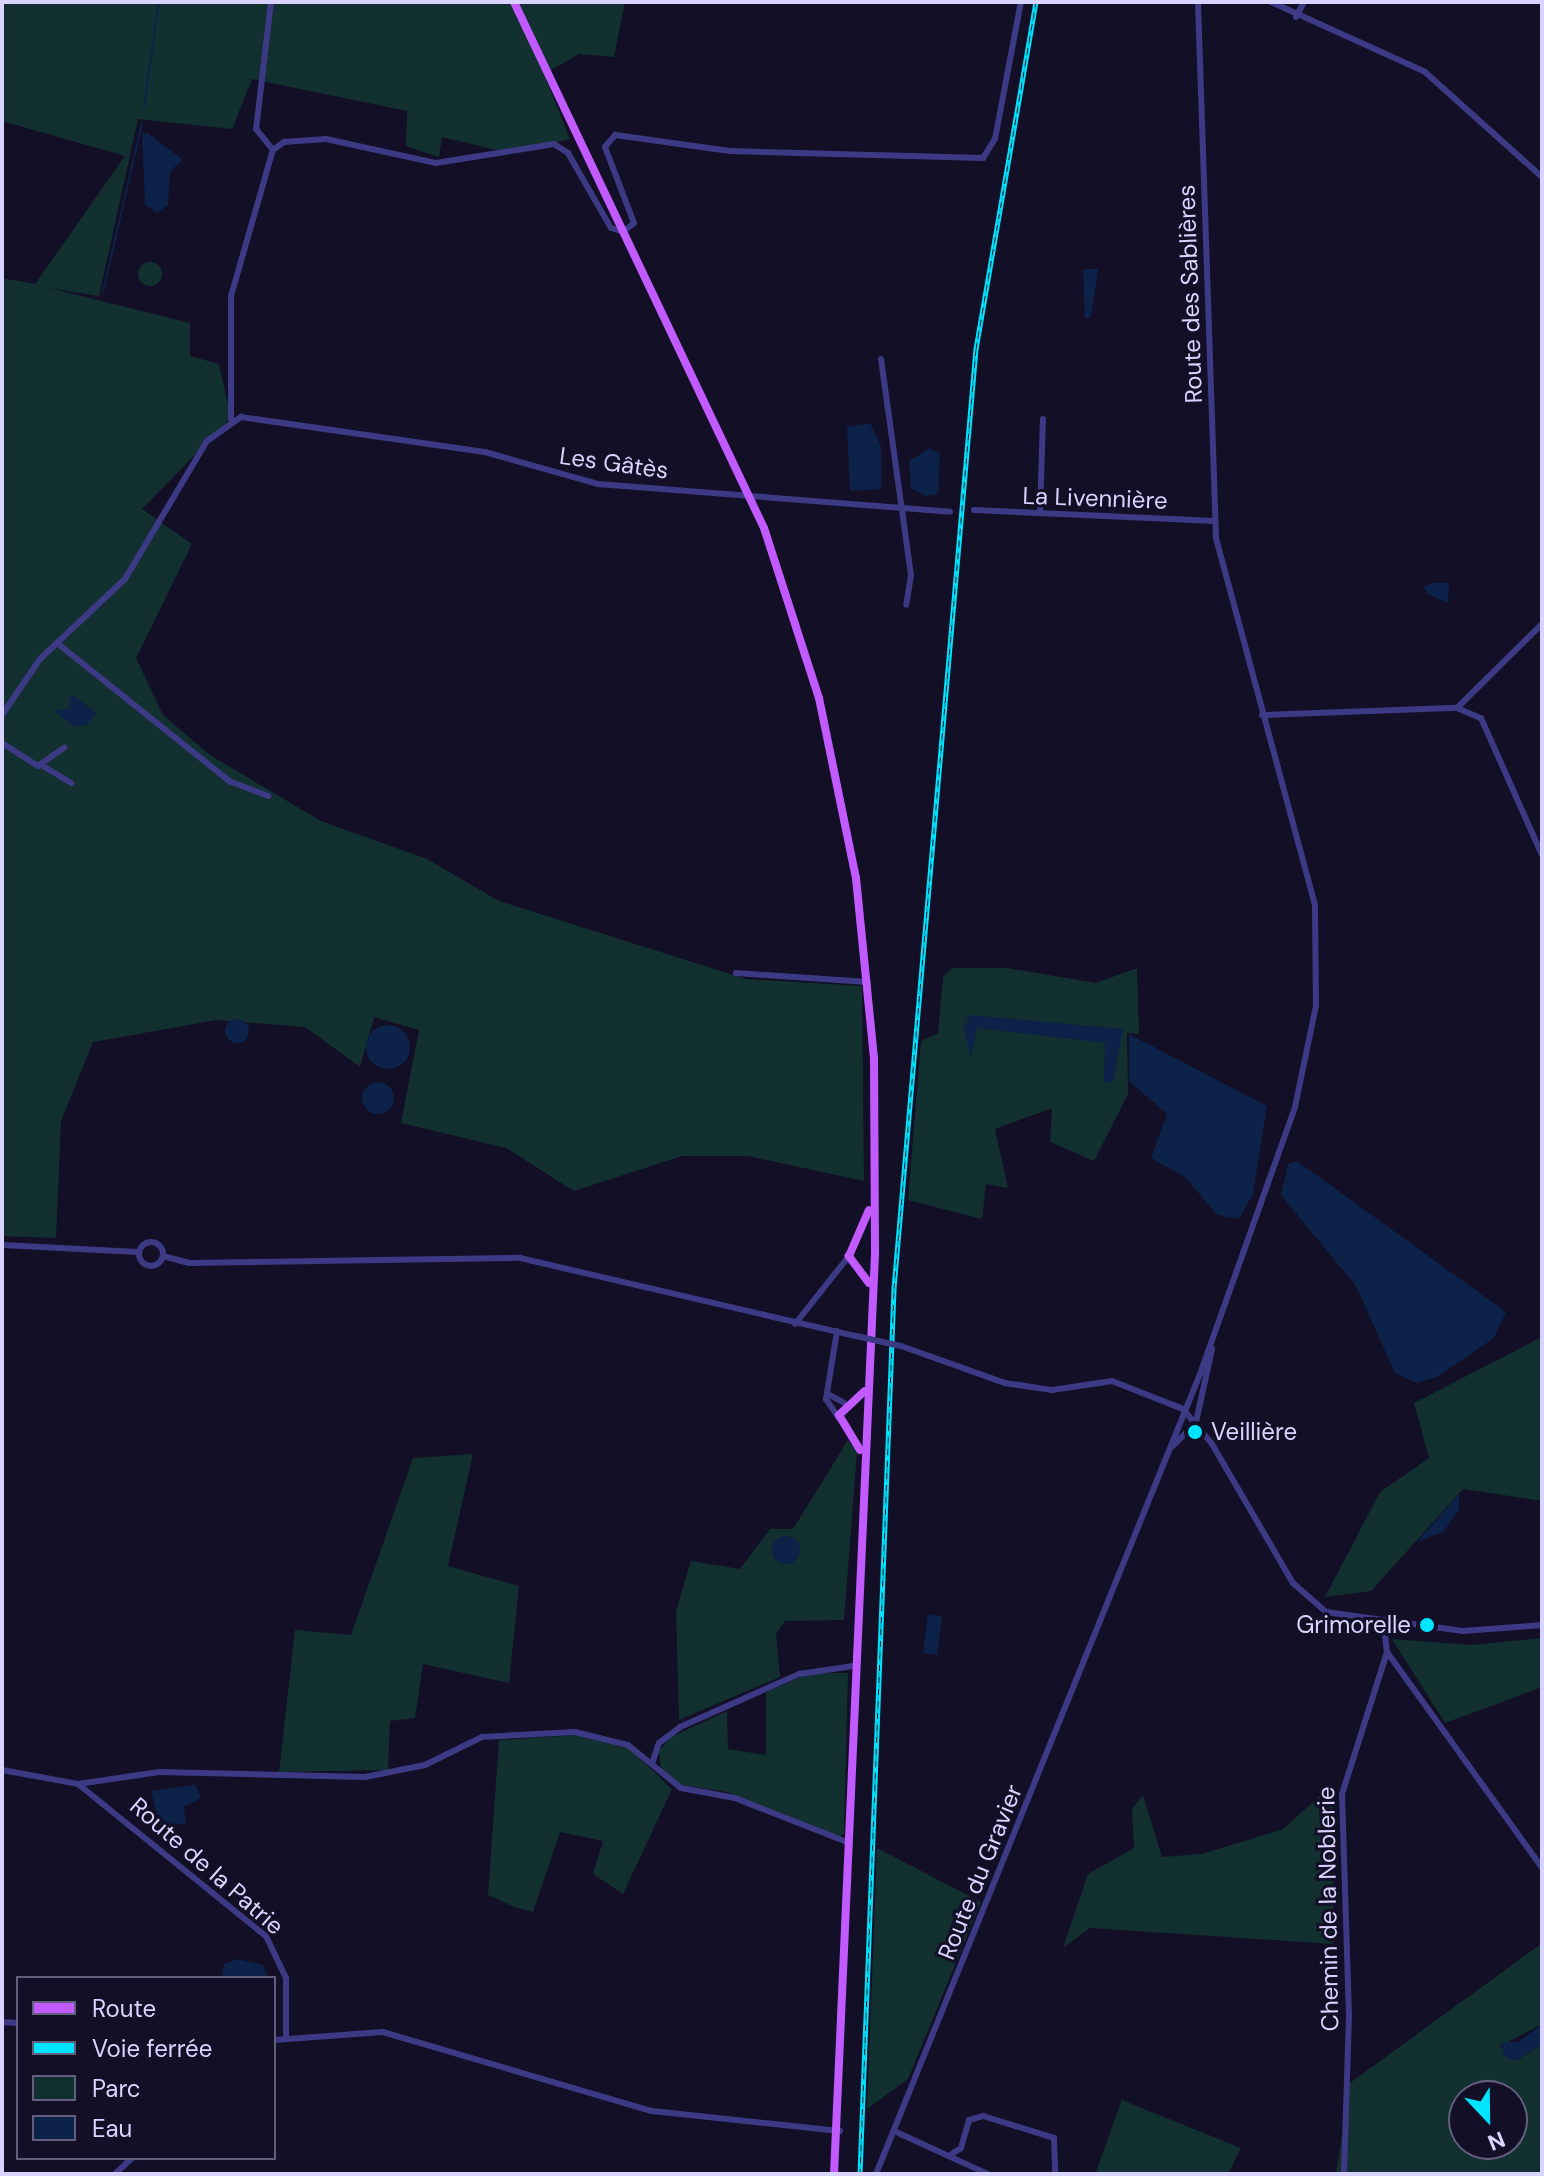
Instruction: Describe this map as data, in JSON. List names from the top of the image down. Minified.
{"streets":{"street":["Route des Sablières","Les Gâtès","La Livennière","Route de la Patrie","Route du Gravier","Chemin de la Noblerie"]},"crossings":[["Route des Sablières","La Livennière"],["Route des Sablières","Route du Gravier"]],"places":["Veillière","Grimorelle"],"legend":["Route","Voie ferrée","Parc","Eau"],"north":"bottom"}
